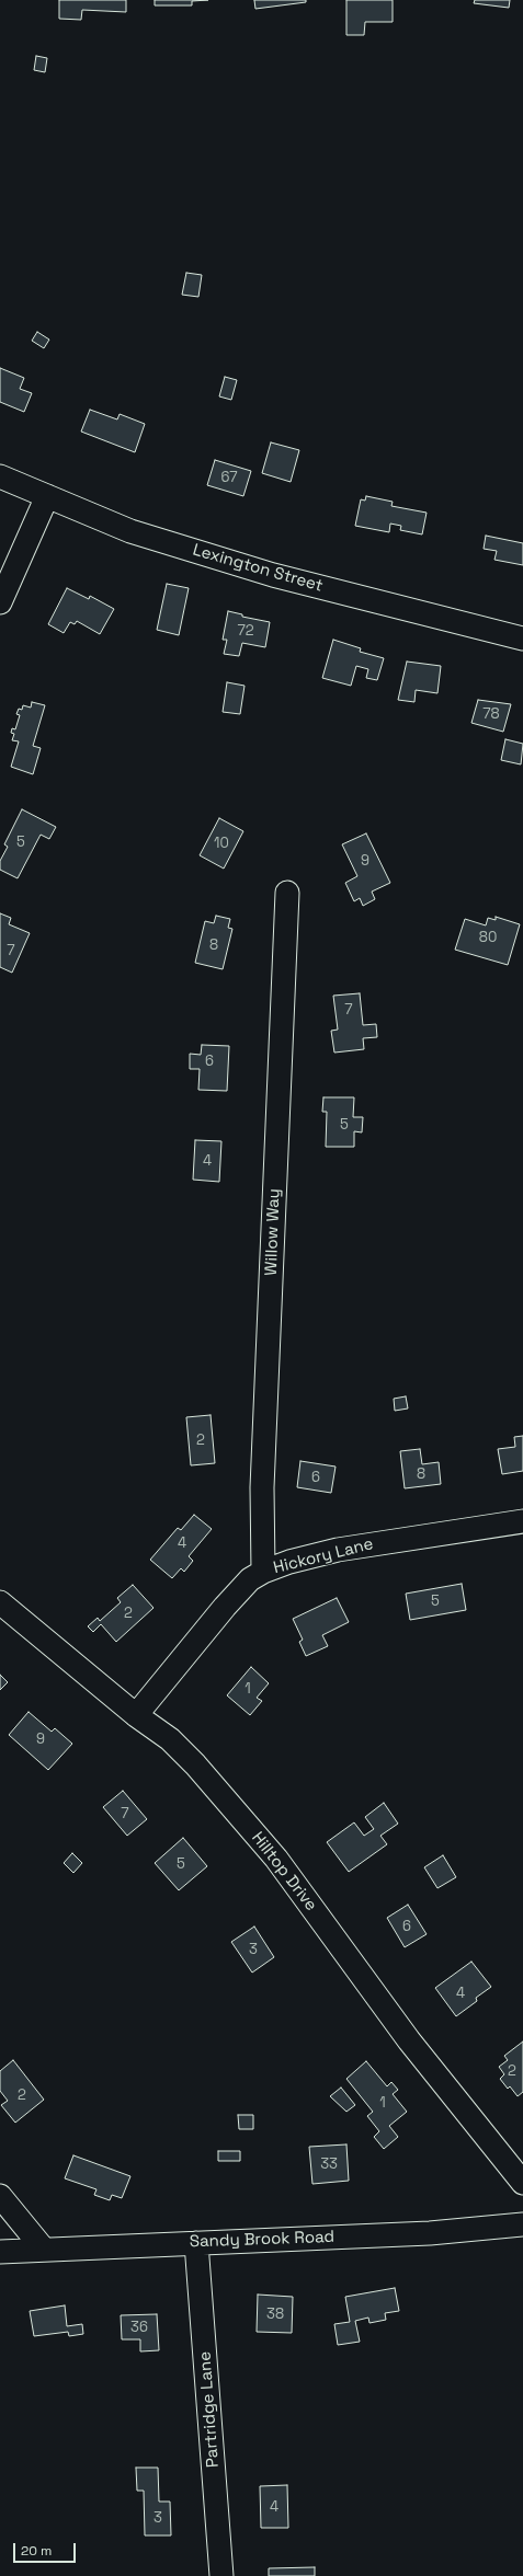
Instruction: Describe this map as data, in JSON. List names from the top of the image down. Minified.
{"streets":{"street":["Lexington Street","Willow Way","Hickory Lane","Hilltop Drive","Sandy Brook Road","Partridge Lane"]},"crossings":[["Willow Way","Hickory Lane"],["Hickory Lane","Hilltop Drive"],["Sandy Brook Road","Partridge Lane"]],"house_numbers":["67","72","78","5","10","9","80","8","7","7","6","5","4","2","8","6","4","5","2","1","9","7","5","6","3","4","2","2","1","33","38","36","4","3"],"scale_bar":"20 m"}
